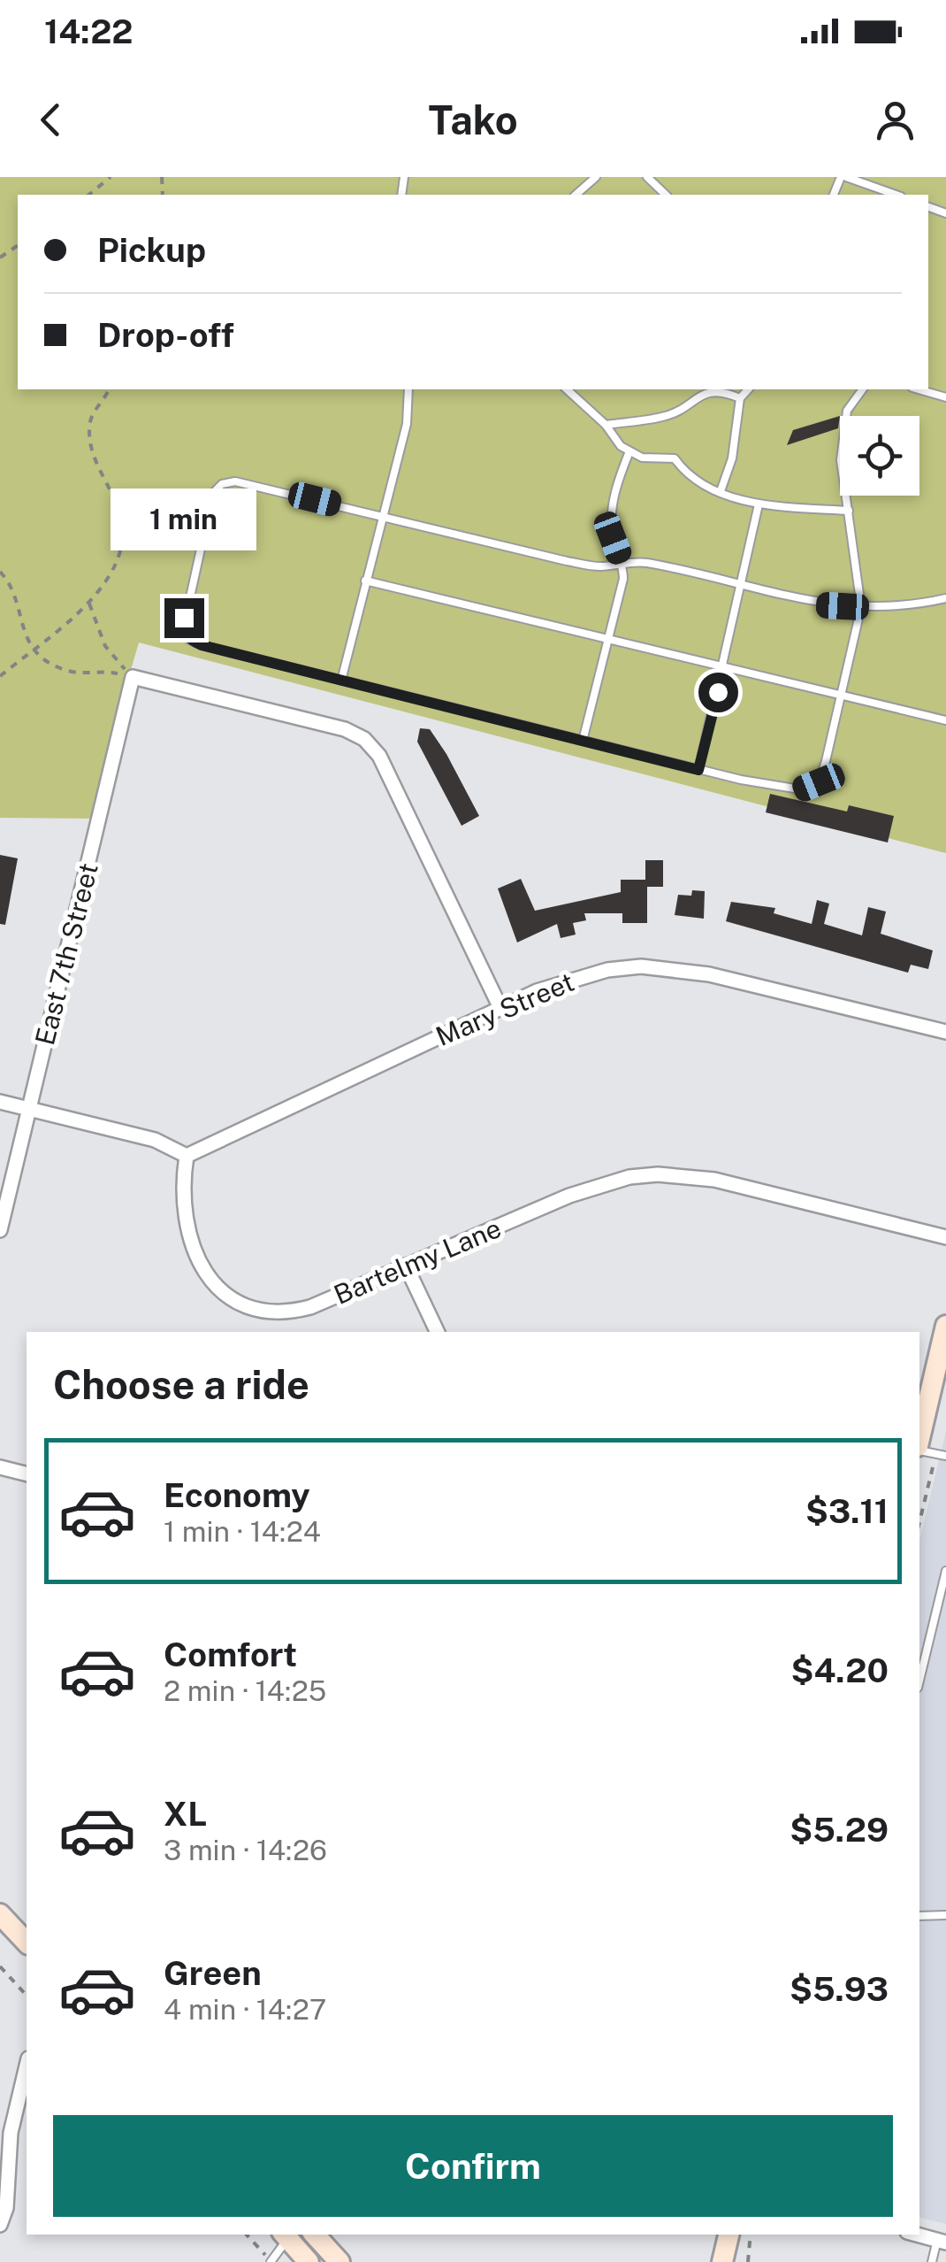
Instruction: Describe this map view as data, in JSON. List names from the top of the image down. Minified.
{"streets":{"street":["East 7th Street","Mary Street","Bartelmy Lane"]},"crossings":[["Mary Street","Bartelmy Lane"]],"page":{"status":"14:22","header":"Tako","banner":["Pickup","Drop-off"],"bubble":"1 min","heading":"Choose a ride","list":[{"name":"Economy","note":"1 min · 14:24","value":"$3.11"},{"name":"Comfort","note":"2 min · 14:25","value":"$4.20"},{"name":"XL","note":"3 min · 14:26","value":"$5.29"},{"name":"Green","note":"4 min · 14:27","value":"$5.93"}],"buttons":"Confirm"}}
